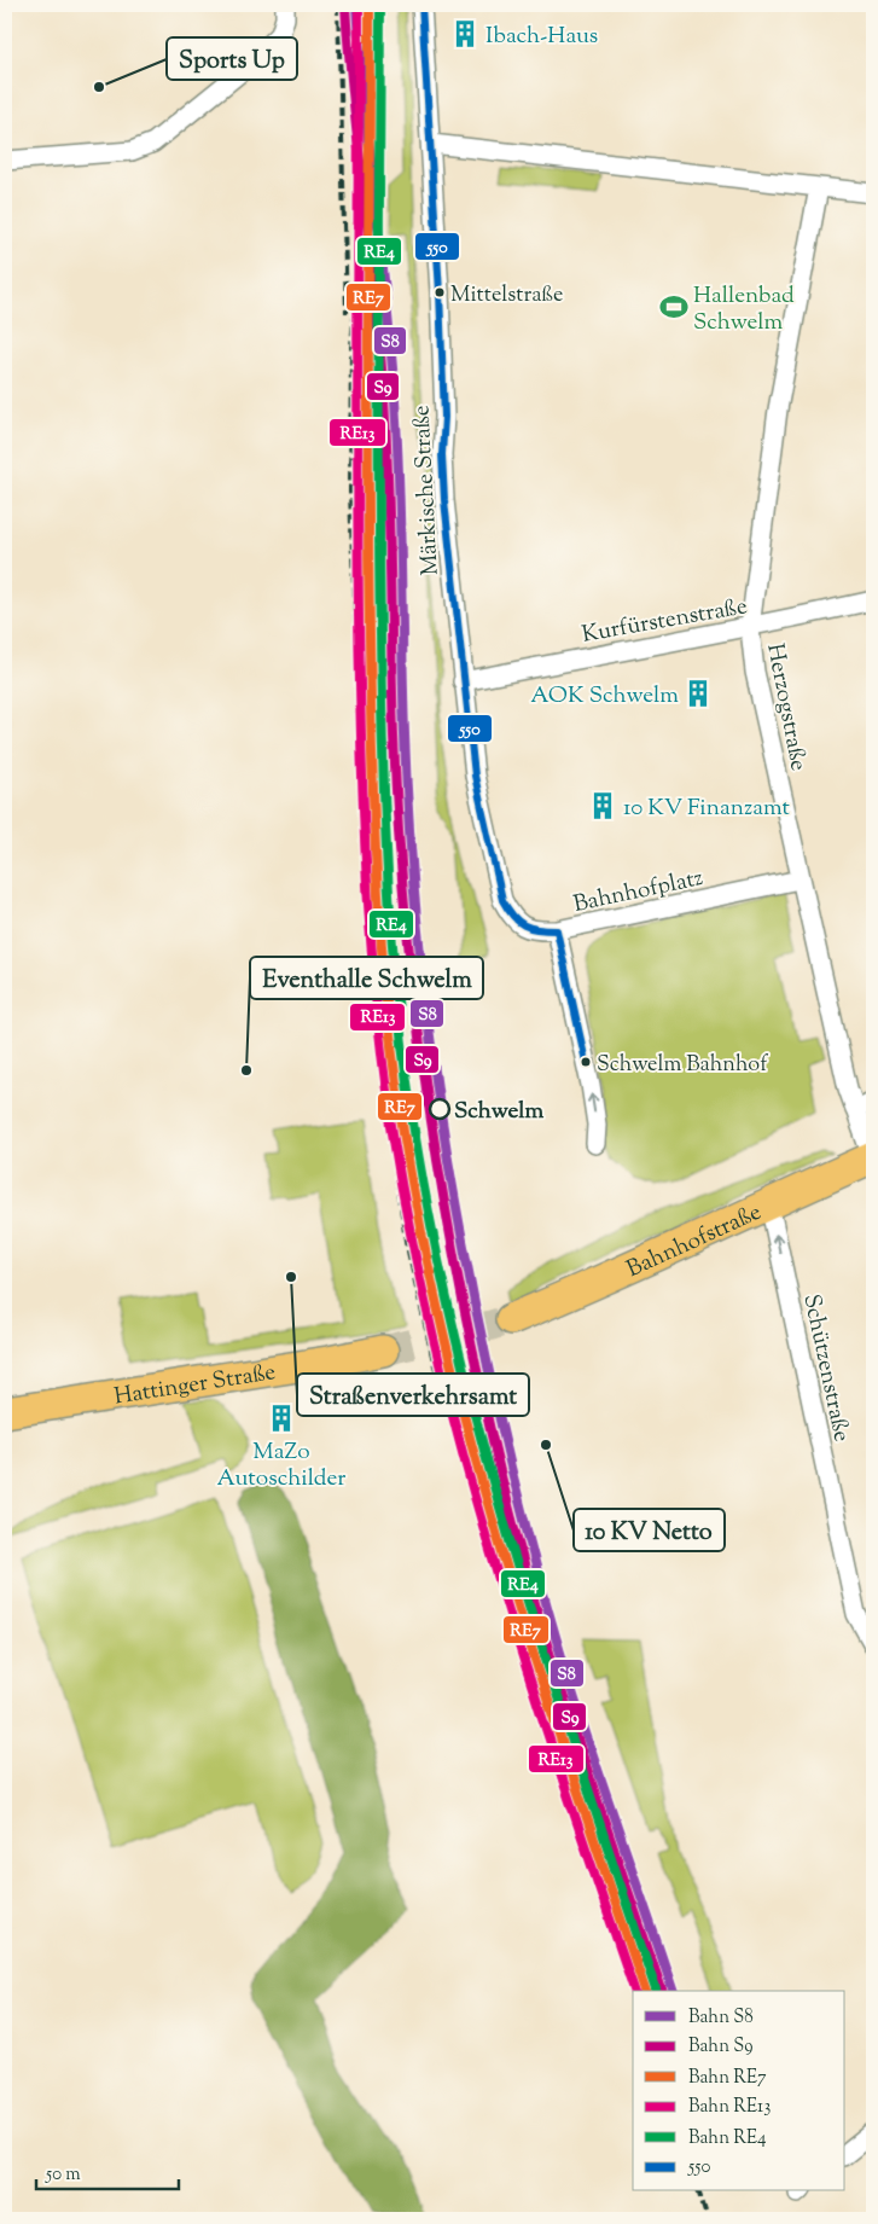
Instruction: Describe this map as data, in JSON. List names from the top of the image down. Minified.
{"streets":{"main road":["Bahnhofstraße","Hattinger Straße"],"street":["Märkische Straße","Kurfürstenstraße","Herzogstraße","Bahnhofplatz","Schützenstraße"]},"crossings":[["Märkische Straße","Kurfürstenstraße"],["Märkische Straße","Bahnhofplatz"],["Kurfürstenstraße","Herzogstraße"],["Herzogstraße","Bahnhofplatz"],["Herzogstraße","Bahnhofstraße"],["Bahnhofstraße","Schützenstraße"]],"one_way":["Bahnhofplatz","Schützenstraße"],"places":{"building":["Ibach-Haus","AOK Schwelm","10 KV Finanzamt","MaZo Autoschilder"],"other":["Sports Up","Mittelstraße","Schwelm Bahnhof","Eventhalle Schwelm","Schwelm","Straßenverkehrsamt","10 KV Netto"],"sports":["Hallenbad Schwelm"]},"lines":["rail line S8","rail line RE7","rail line RE13","rail line RE4","transit line 550","rail line S9"],"legend":["Bahn S8","Bahn S9","Bahn RE7","Bahn RE13","Bahn RE4","550"],"scale_bar":"50 m"}
